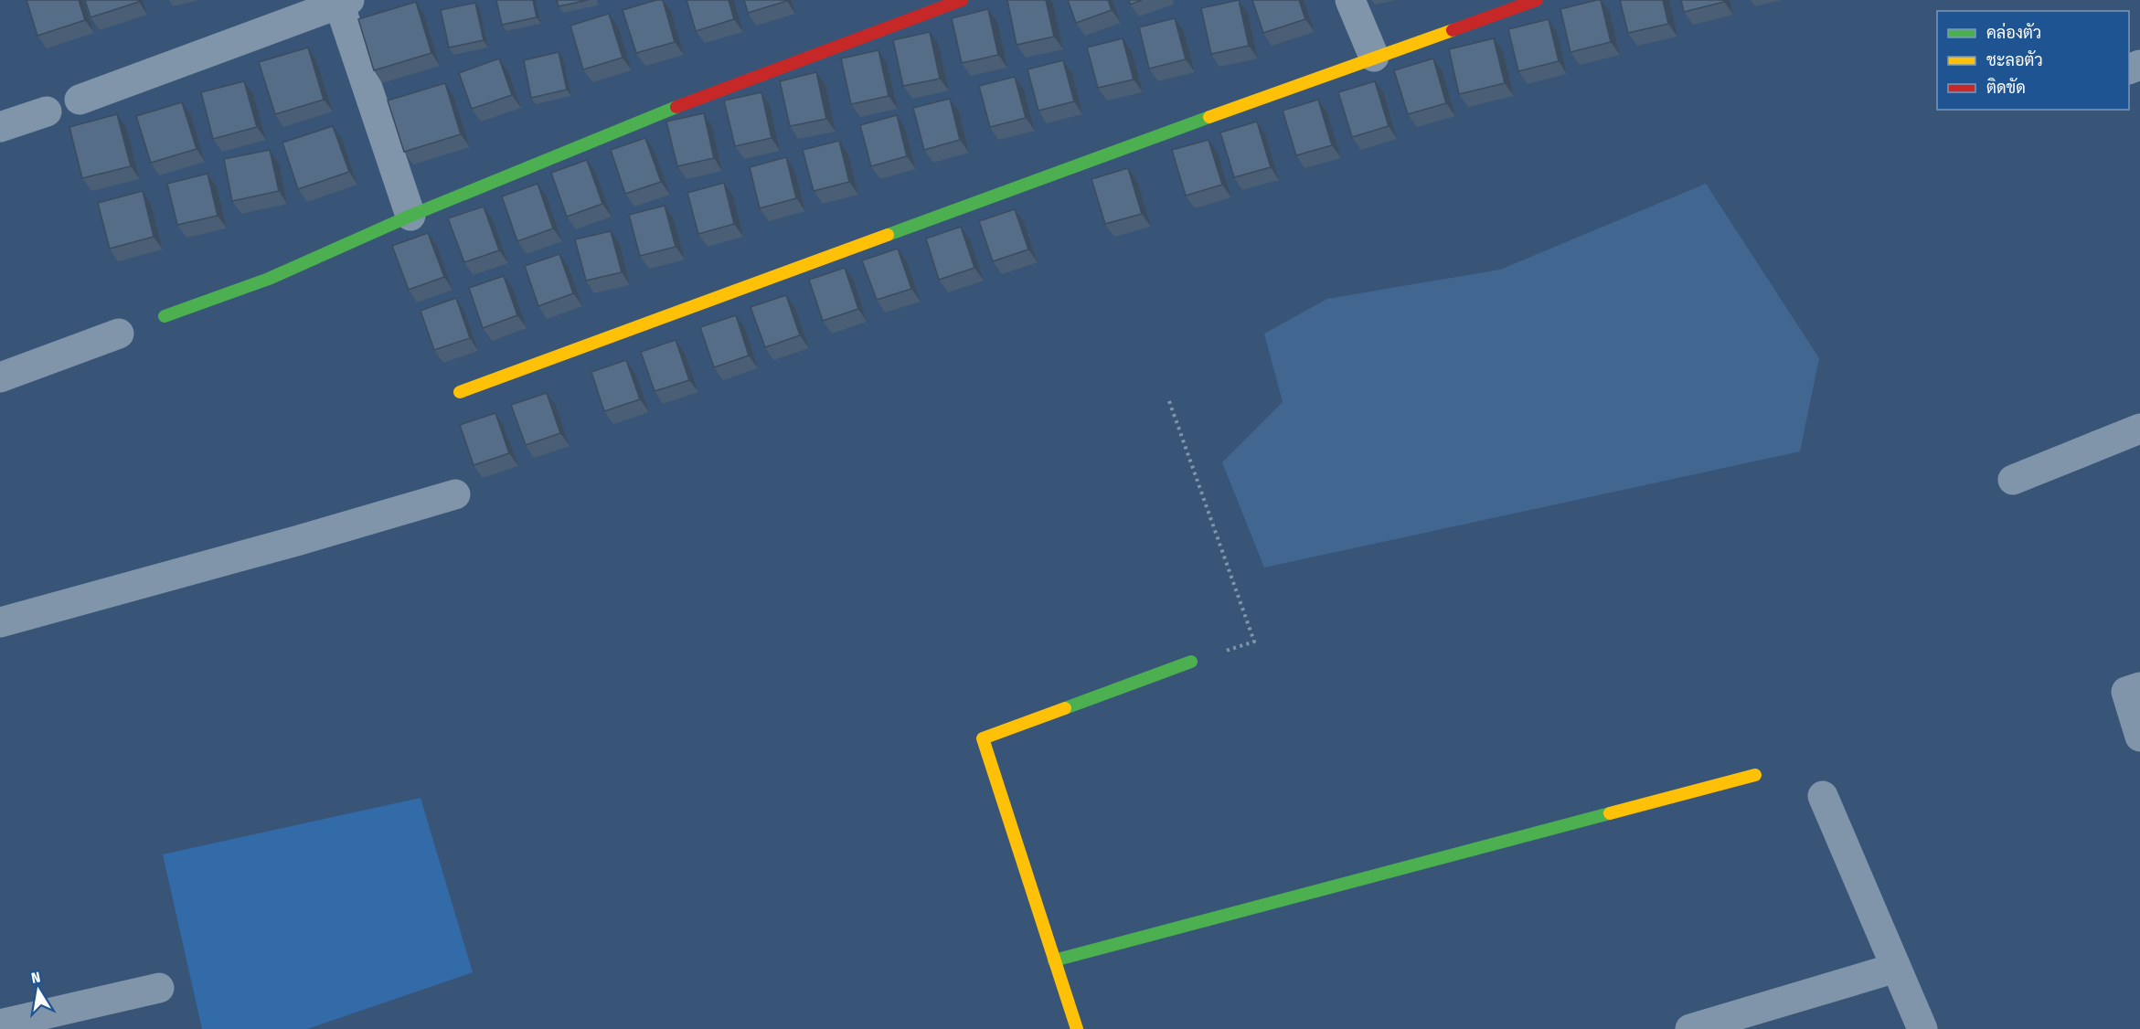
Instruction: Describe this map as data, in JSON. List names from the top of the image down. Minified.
{"legend":["คล่องตัว","ชะลอตัว","ติดขัด"],"north":"top"}
